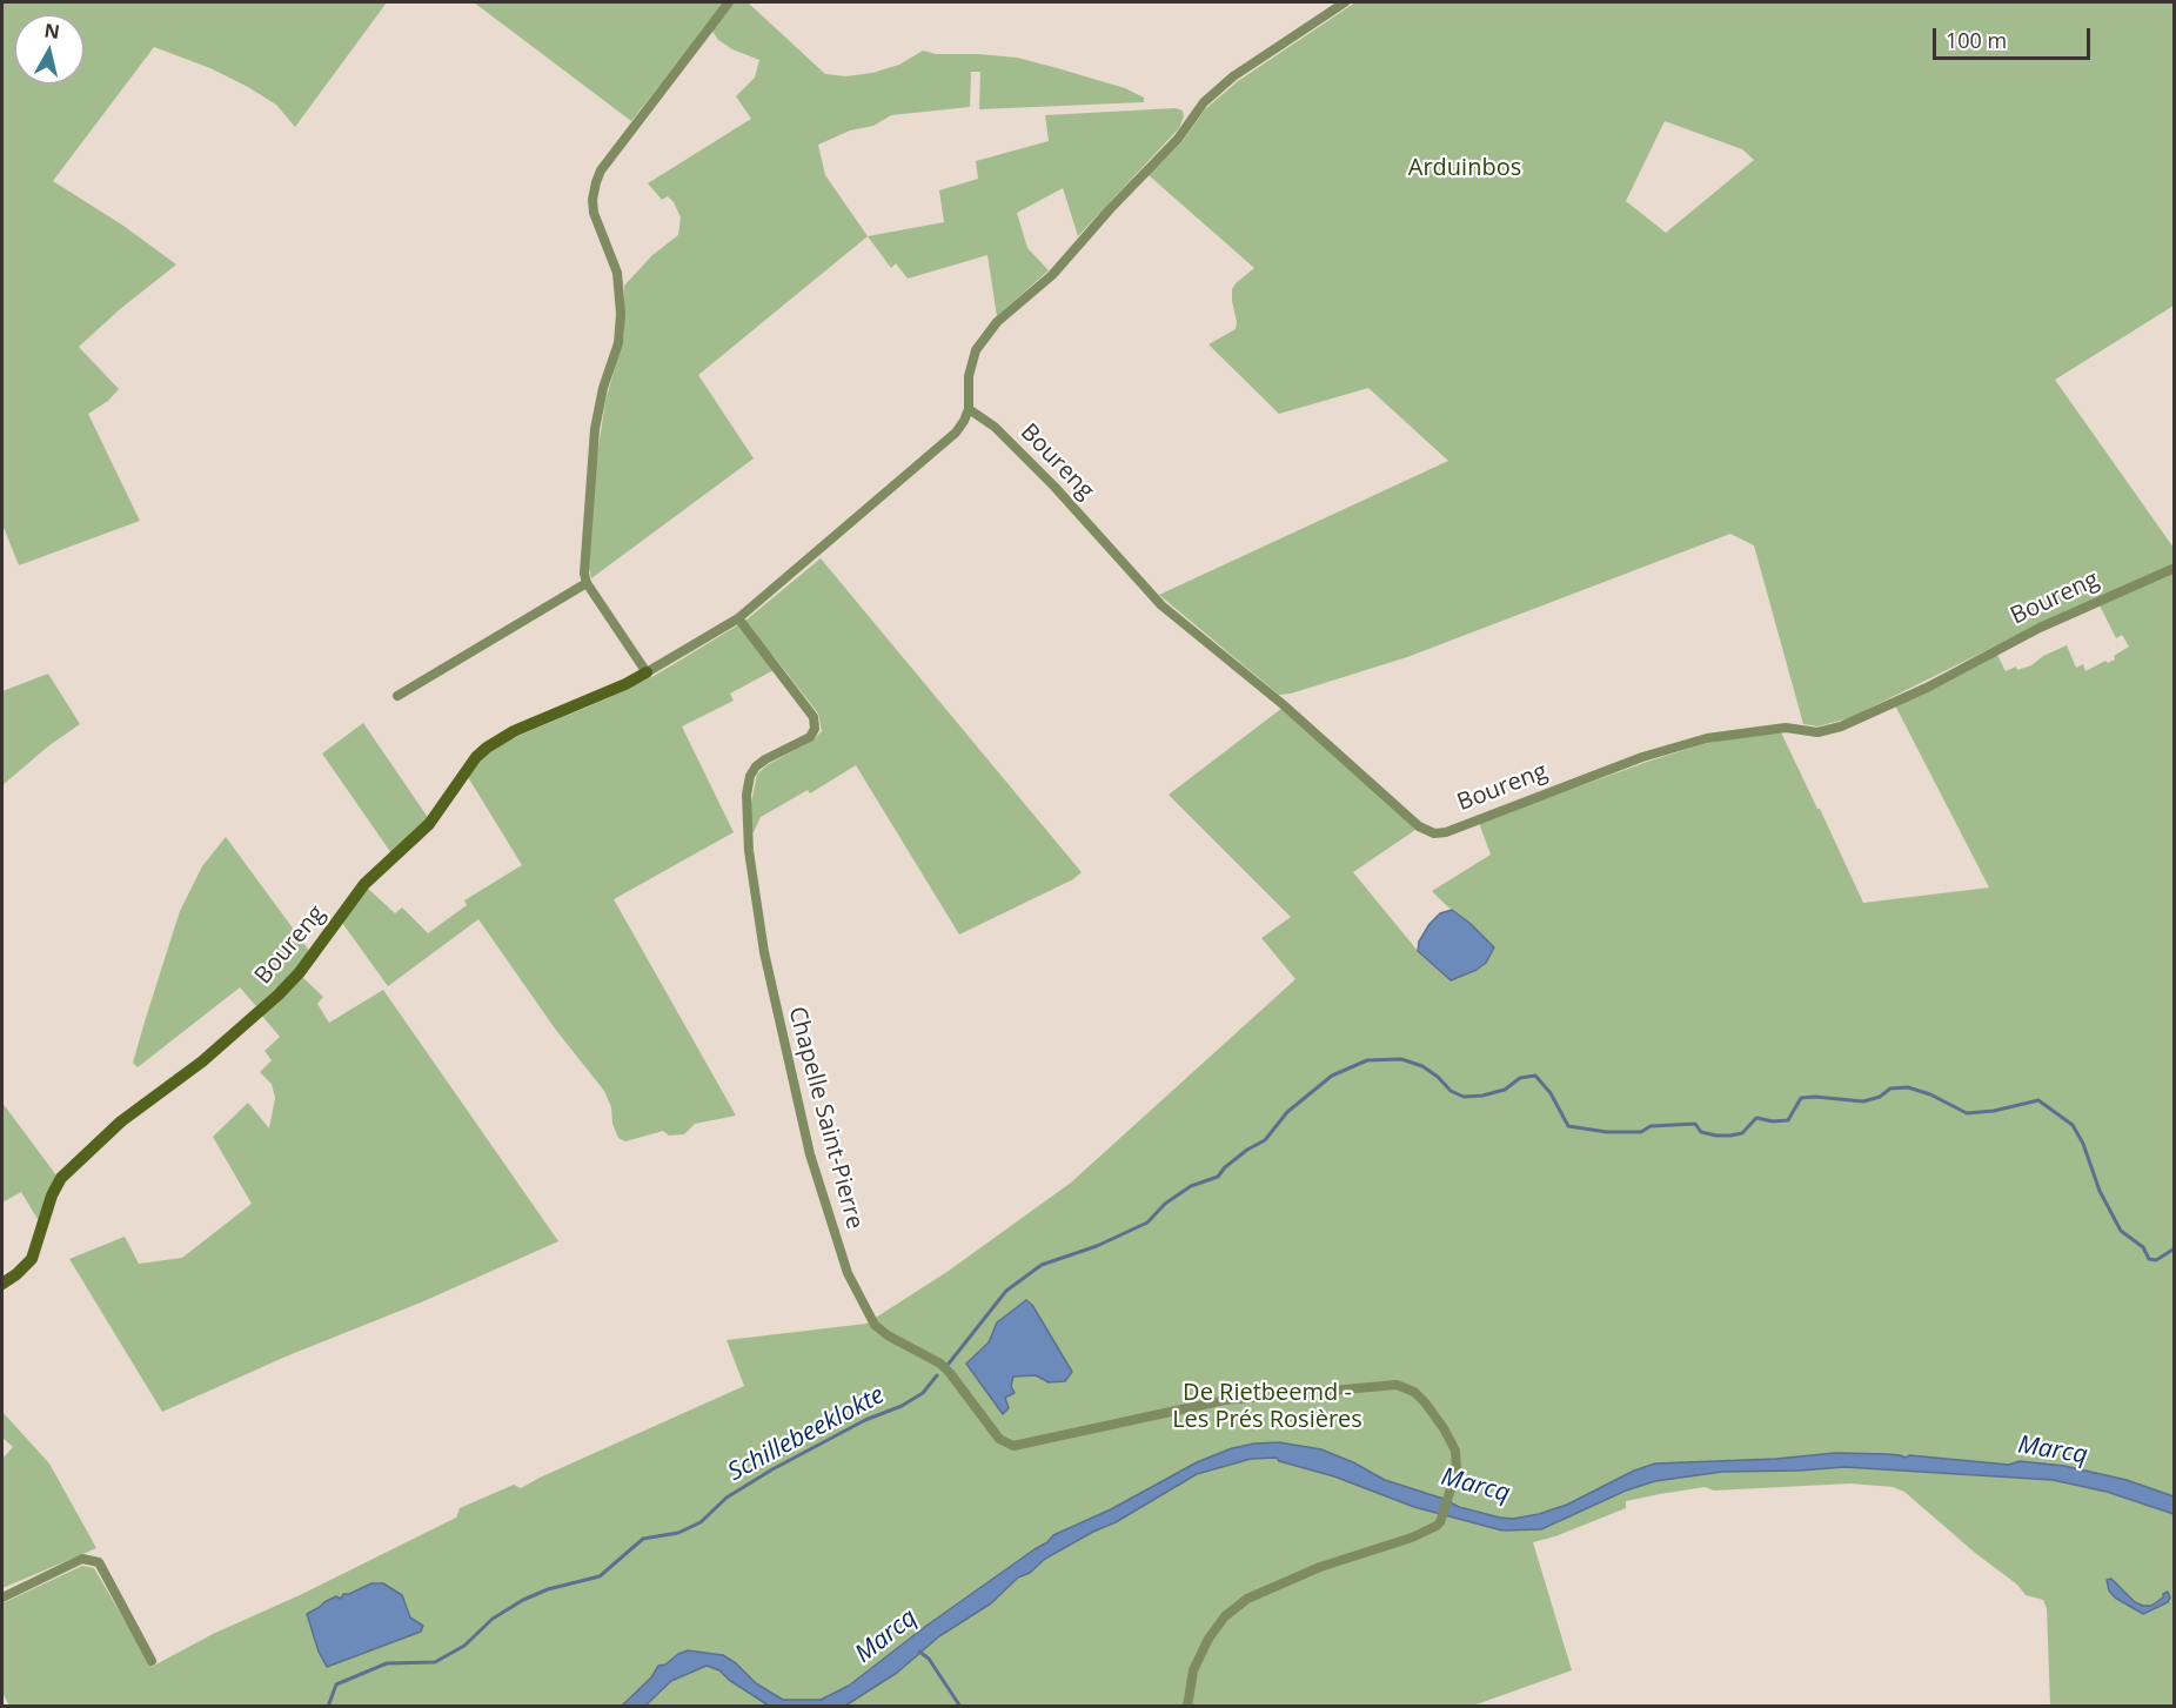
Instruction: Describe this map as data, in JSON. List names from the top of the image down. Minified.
{"streets":{"street":["Boureng","Chapelle Saint-Pierre"]},"crossings":[["Boureng","Chapelle Saint-Pierre"]],"water":["Schillebeeklokte","Marcq"],"parks":["Arduinbos","De Rietbeemd - Les Prés Rosières"],"scale_bar":"100 m","north":"top"}
